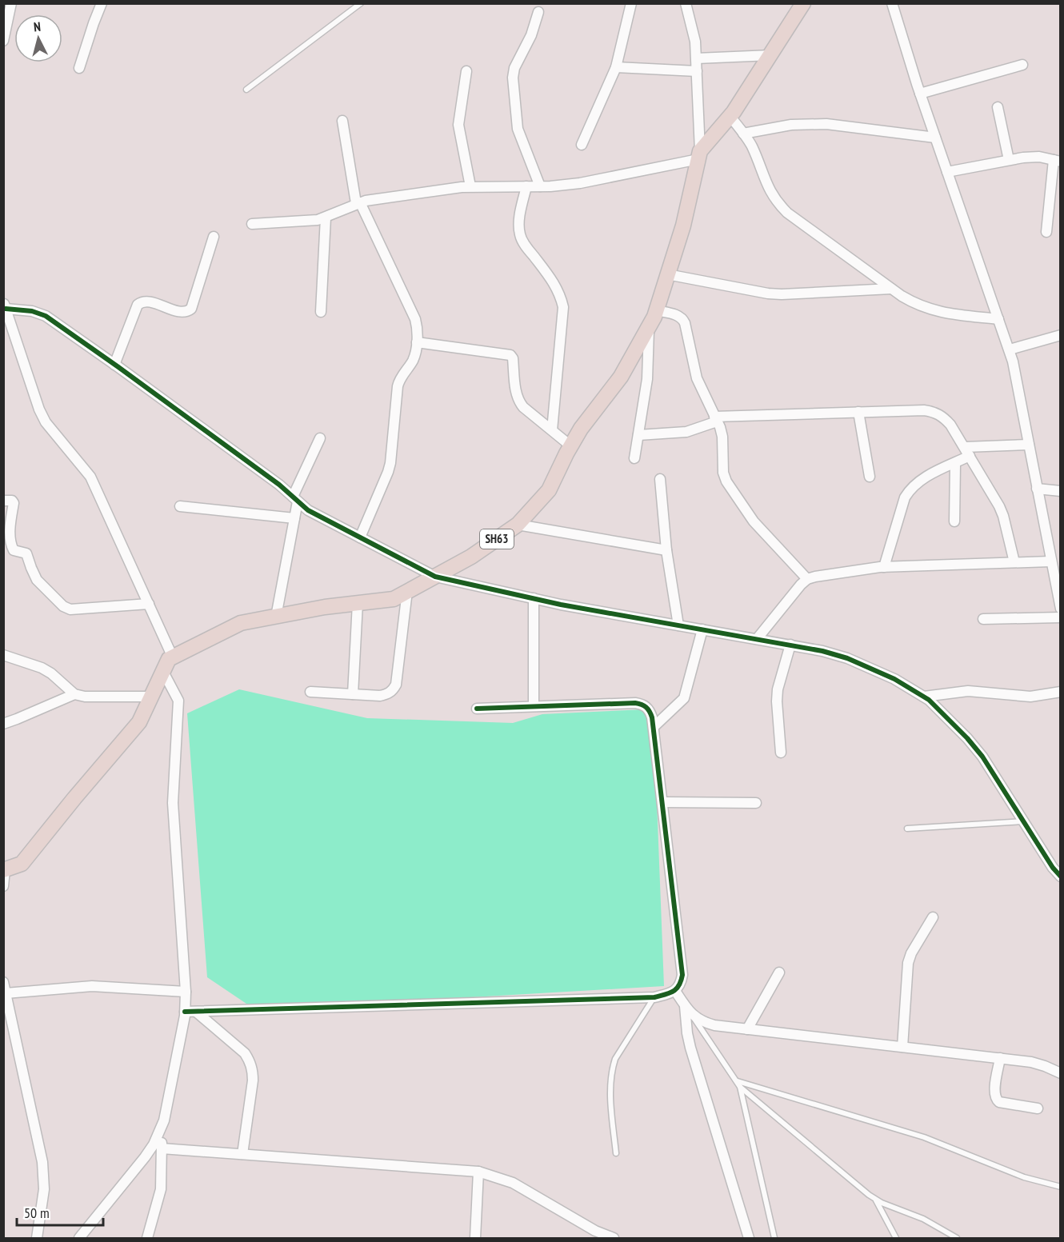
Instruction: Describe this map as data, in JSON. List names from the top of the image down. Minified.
{"streets":{"main road":["SH63"]},"scale_bar":"50 m","north":"top"}
